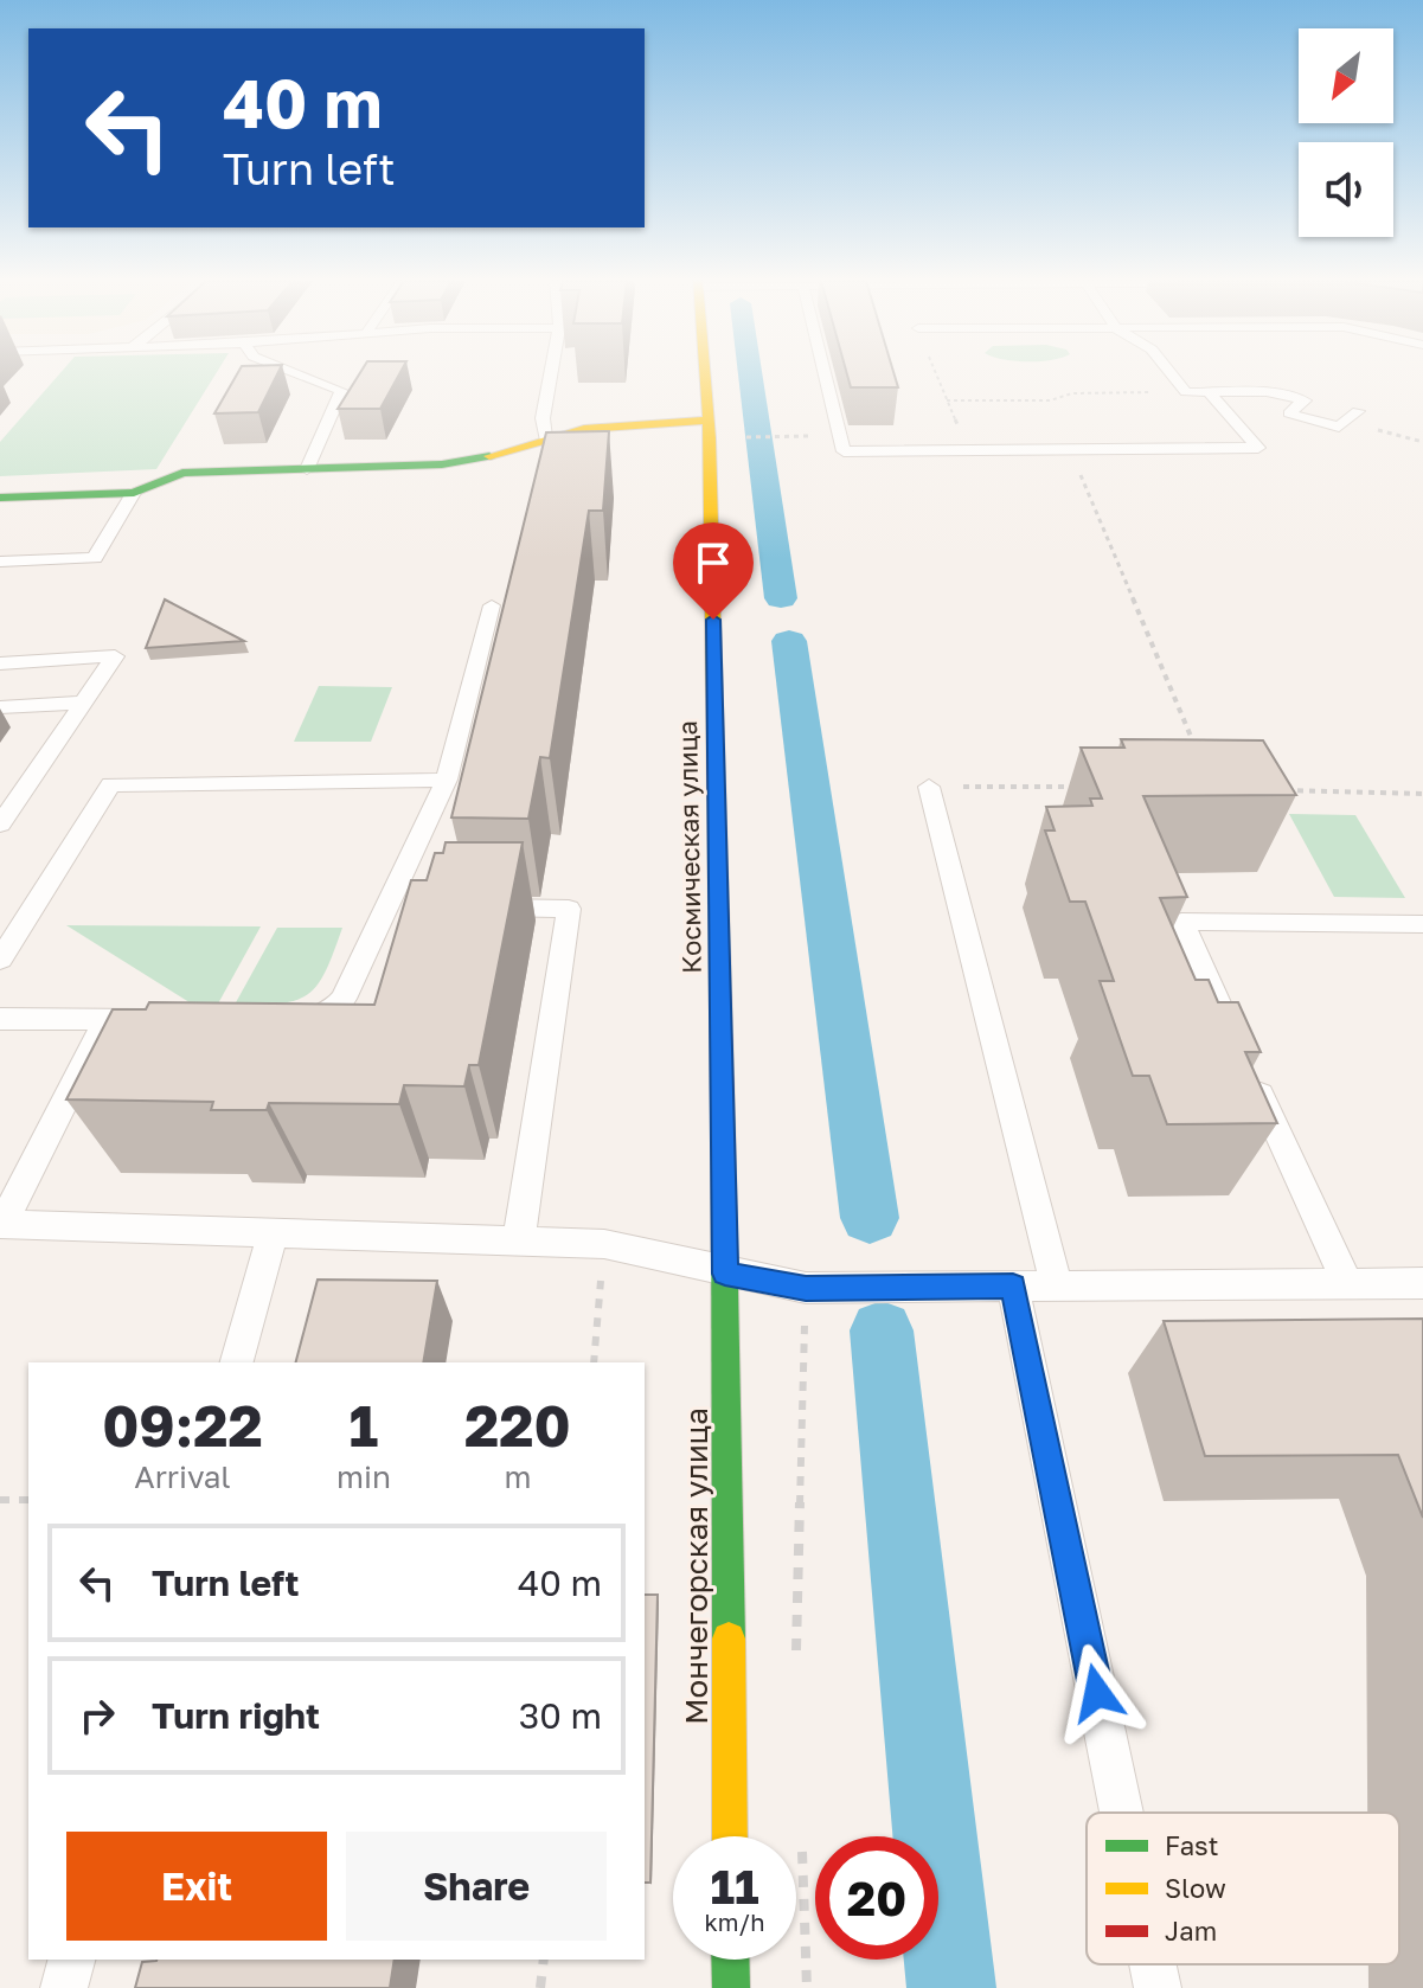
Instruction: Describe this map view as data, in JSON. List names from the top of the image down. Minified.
{"streets":{"street":["Космическая улица","Мончегорская улица"]},"crossings":[["Космическая улица","Мончегорская улица"]],"legend":["Fast","Slow","Jam"],"north":"bottom left","page":{"turn":["40 m","Turn left"],"eta":["09:22","Arrival","1","min","220","m"],"list":[{"name":"Turn left","value":"40 m"},{"name":"Turn right","value":"30 m"}],"buttons":["Exit","Share"],"speed":"11 km/h","limit":"20"}}
